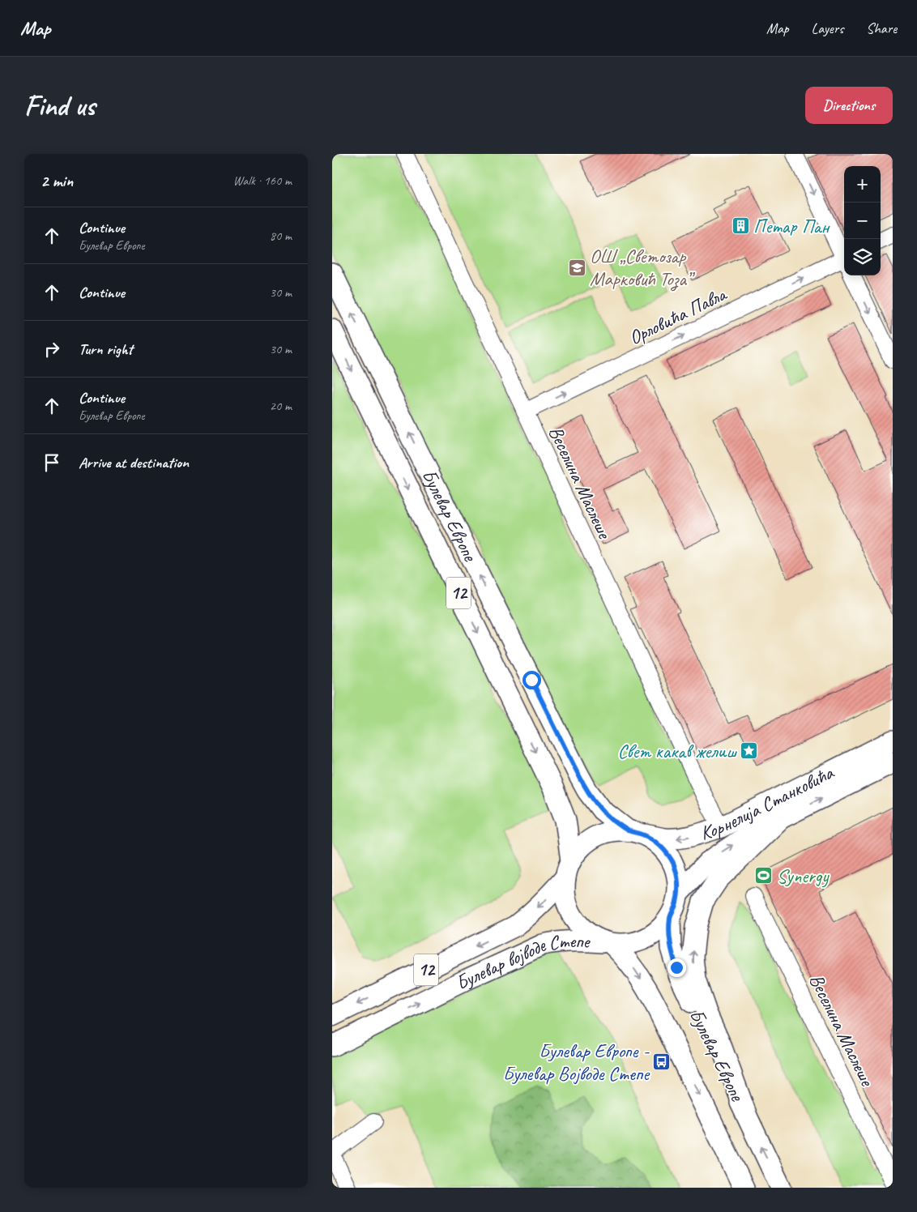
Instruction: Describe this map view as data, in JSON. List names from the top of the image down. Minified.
{"streets":{"main road":["Булевар Европе","12","Корнелија Станковића","Булевар војводе Степе"],"street":["Орловића Павла","Веселина Маслеше"]},"crossings":[["Орловића Павла","Веселина Маслеше"],["Веселина Маслеше","Корнелија Станковића"],["Булевар Европе","12"],["Булевар Европе","Корнелија Станковића"],["Булевар Европе","Булевар војводе Степе"],["12","Корнелија Станковића"],["12","Булевар војводе Степе"],["Корнелија Станковића","Булевар војводе Степе"]],"one_way":["Орловића Павла"],"places":{"building":["Петар Пан"],"school or university":["ОШ „Светозар Марковић Тоза”"],"place":["Свет какав желиш"],"sports":["Synergy"],"bus stop":["Булевар Европе - Булевар Војводе Степе"]},"page":{"header":"Map","nav":["Map","Layers","Share"],"buttons":"Directions","title":"Find us","heading":["2 min","Walk · 160 m"],"map_buttons":["+","−"],"list":[["Continue","Булевар Европе","80 m"],["Continue","30 m"],["Turn right","30 m"],["Continue","Булевар Европе","20 m"],"Arrive at destination"]}}
